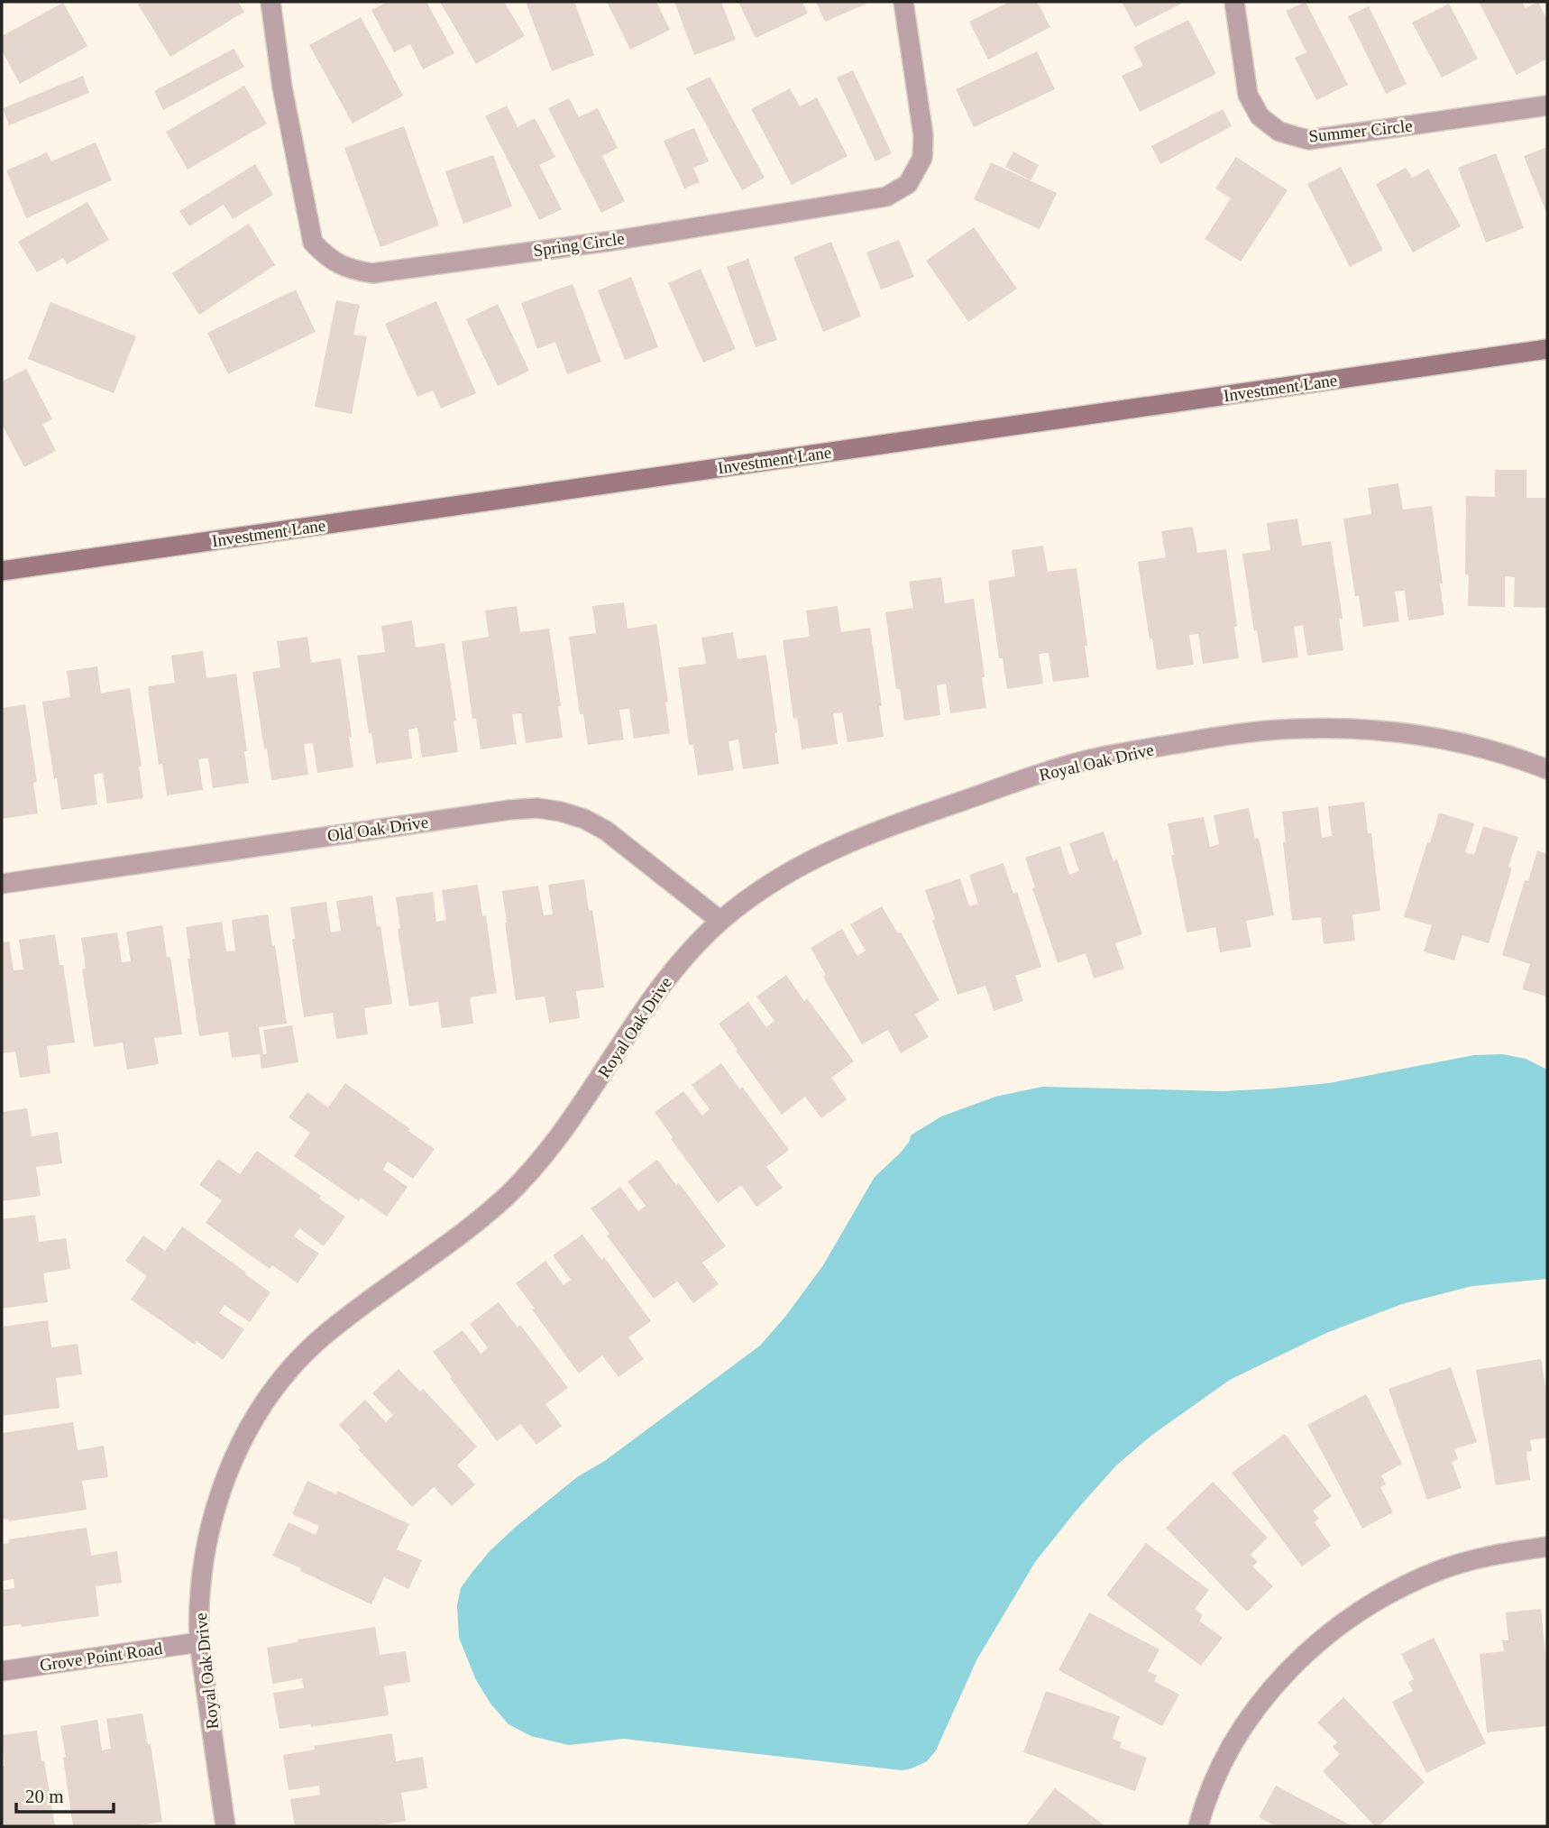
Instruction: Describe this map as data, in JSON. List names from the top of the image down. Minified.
{"streets":{"street":["Summer Circle","Spring Circle","Investment Lane","Royal Oak Drive","Old Oak Drive","Grove Point Road"]},"crossings":[["Royal Oak Drive","Old Oak Drive"],["Royal Oak Drive","Grove Point Road"]],"scale_bar":"20 m"}
